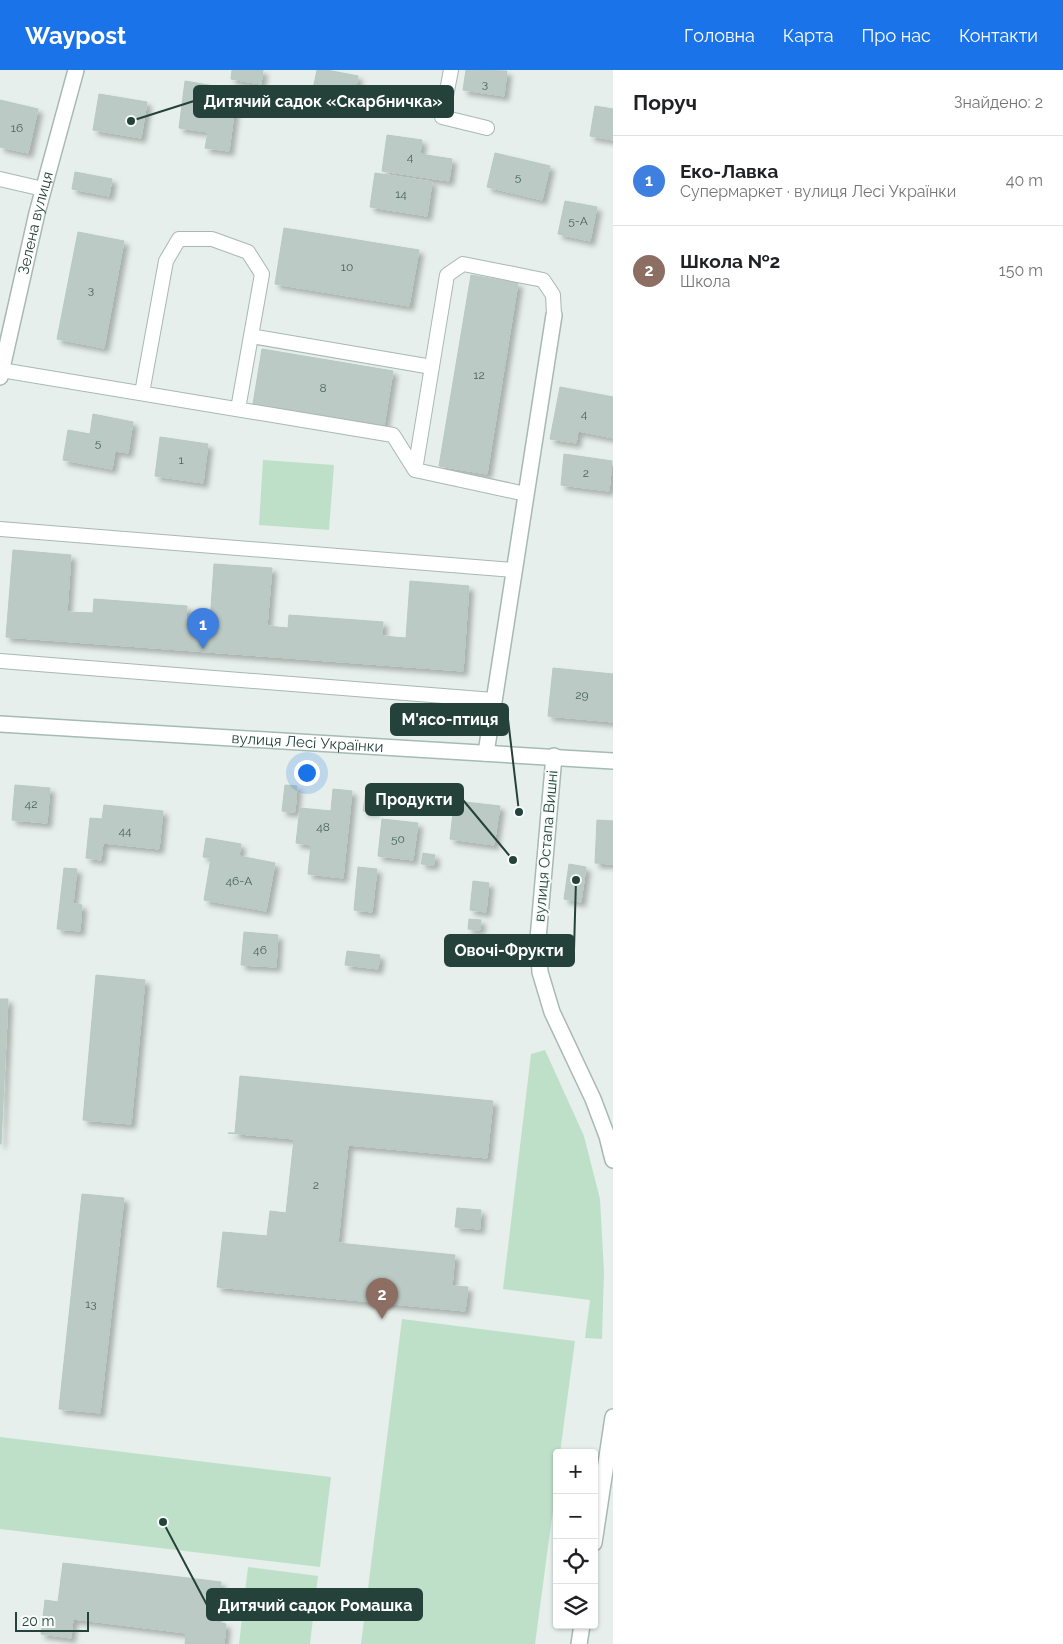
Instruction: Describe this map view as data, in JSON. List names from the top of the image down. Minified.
{"streets":{"street":["Зелена вулиця","вулиця Лесі Українки","вулиця Остапа Вишні"]},"crossings":[["вулиця Лесі Українки","вулиця Остапа Вишні"]],"places":["Дитячий садок «Скарбничка»","М'ясо-птиця","Продукти","Овочі-Фрукти","Дитячий садок Ромашка"],"house_numbers":["3","16","4","5","14","5-А","10","3","12","8","4","5","1","2","29","42","48","44","50","46-А","46","2","13"],"scale_bar":"20 m","page":{"header":"Waypost","nav":["Головна","Карта","Про нас","Контакти"],"heading":["Поруч","Знайдено: 2"],"list":[{"mark":"1","name":"Еко-Лавка","note":"Супермаркет · вулиця Лесі Українки","value":"40 m"},{"mark":"2","name":"Школа №2","note":"Школа","value":"150 m"}],"pins":["1","2"],"map_buttons":["+","−"],"scale":"20 m"}}
